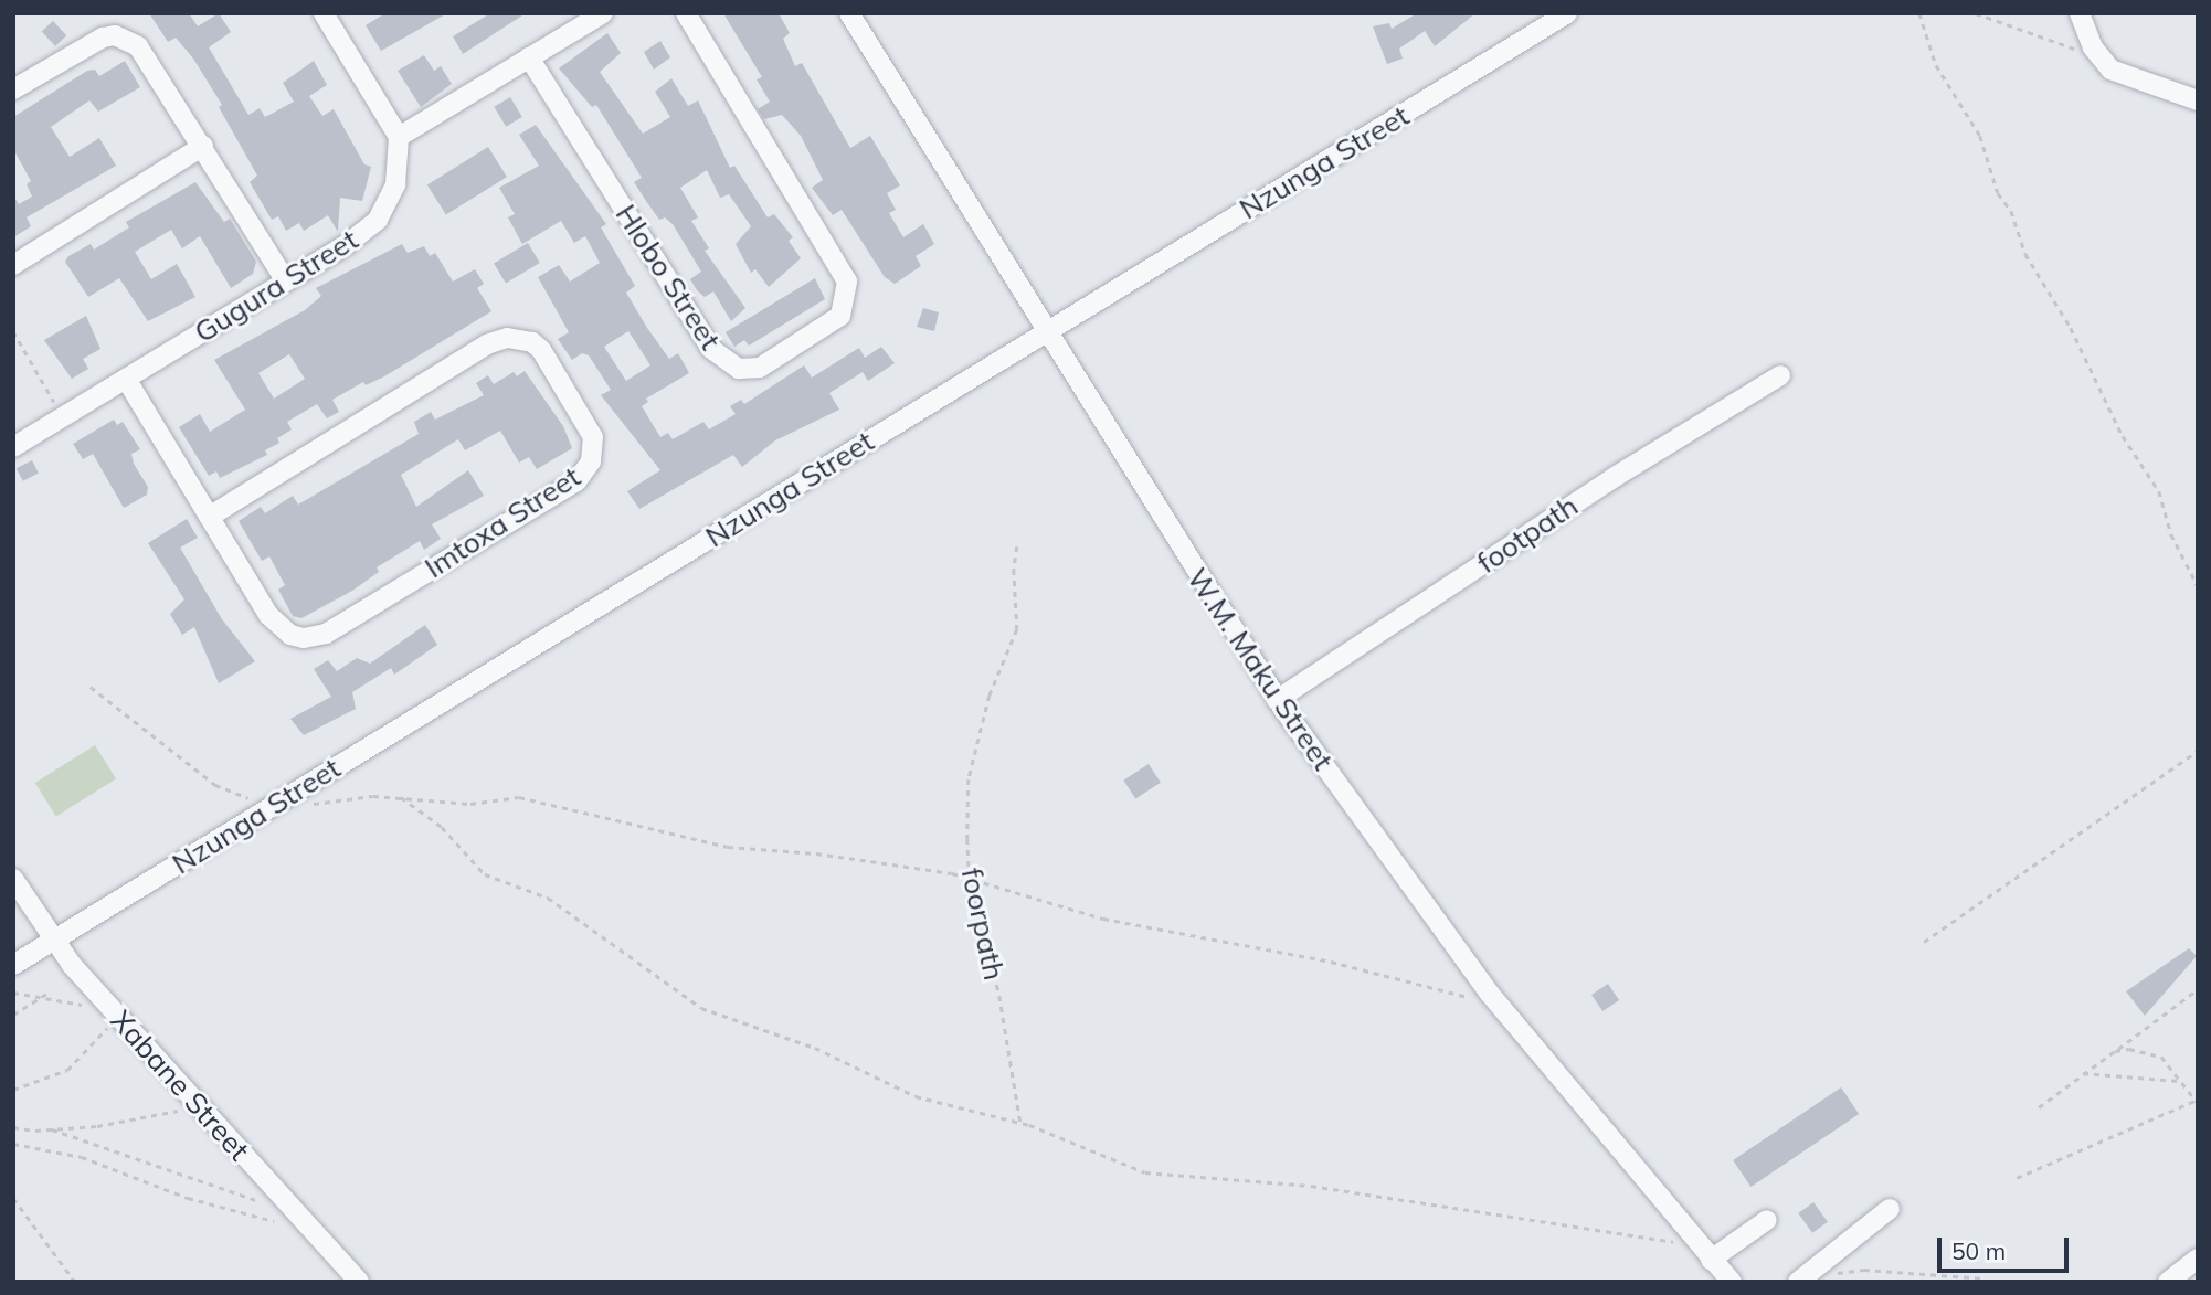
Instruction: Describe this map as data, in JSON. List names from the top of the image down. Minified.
{"streets":{"street":["Nzunga Street","Hlobo Street","Gugura Street","Imtoxa Street","footpath","W.M. Maku Street","Xabane Street"],"path":["foorpath"]},"crossings":[["Nzunga Street","W.M. Maku Street"],["Nzunga Street","Xabane Street"],["Gugura Street","Imtoxa Street"],["footpath","W.M. Maku Street"]],"scale_bar":"50 m"}
